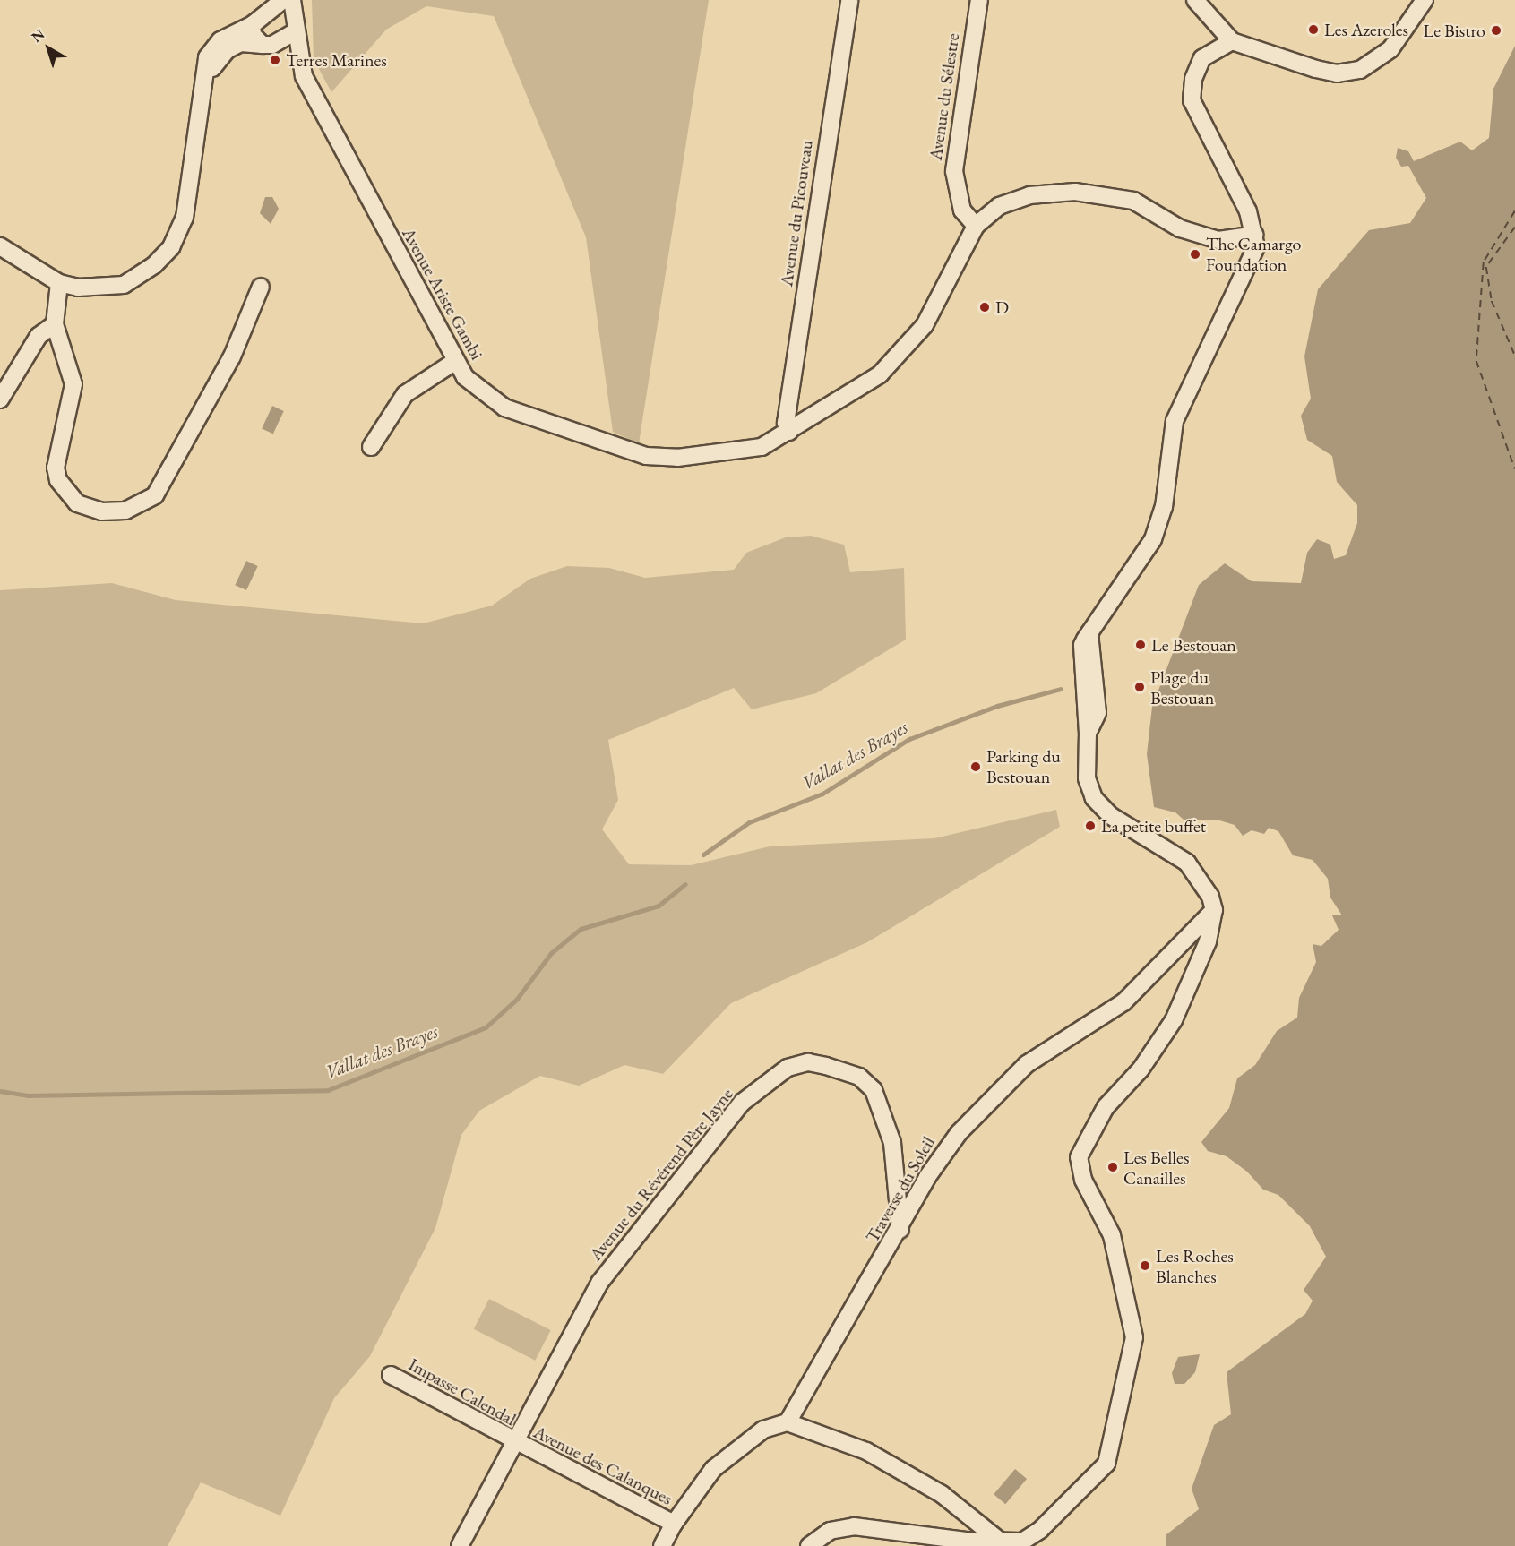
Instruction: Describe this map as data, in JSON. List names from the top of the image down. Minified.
{"streets":{"street":["Avenue du Sélestre","Avenue du Picouveau","Avenue Ariste Gambi","Avenue du Révérend Père Jayne","Traverse du Soleil","Impasse Calendal","Avenue des Calanques"]},"crossings":[["Avenue du Sélestre","Avenue Ariste Gambi"],["Avenue du Picouveau","Avenue Ariste Gambi"],["Avenue du Révérend Père Jayne","Traverse du Soleil"],["Avenue du Révérend Père Jayne","Impasse Calendal"],["Avenue du Révérend Père Jayne","Avenue des Calanques"],["Traverse du Soleil","Avenue des Calanques"],["Impasse Calendal","Avenue des Calanques"]],"water":["Vallat des Brayes"],"places":["Les Azeroles","Le Bistro","Terres Marines","The Camargo Foundation","D","Le Bestouan","Plage du Bestouan","Parking du Bestouan","La petite buffet","Les Belles Canailles","Les Roches Blanches"],"north":"top left"}
